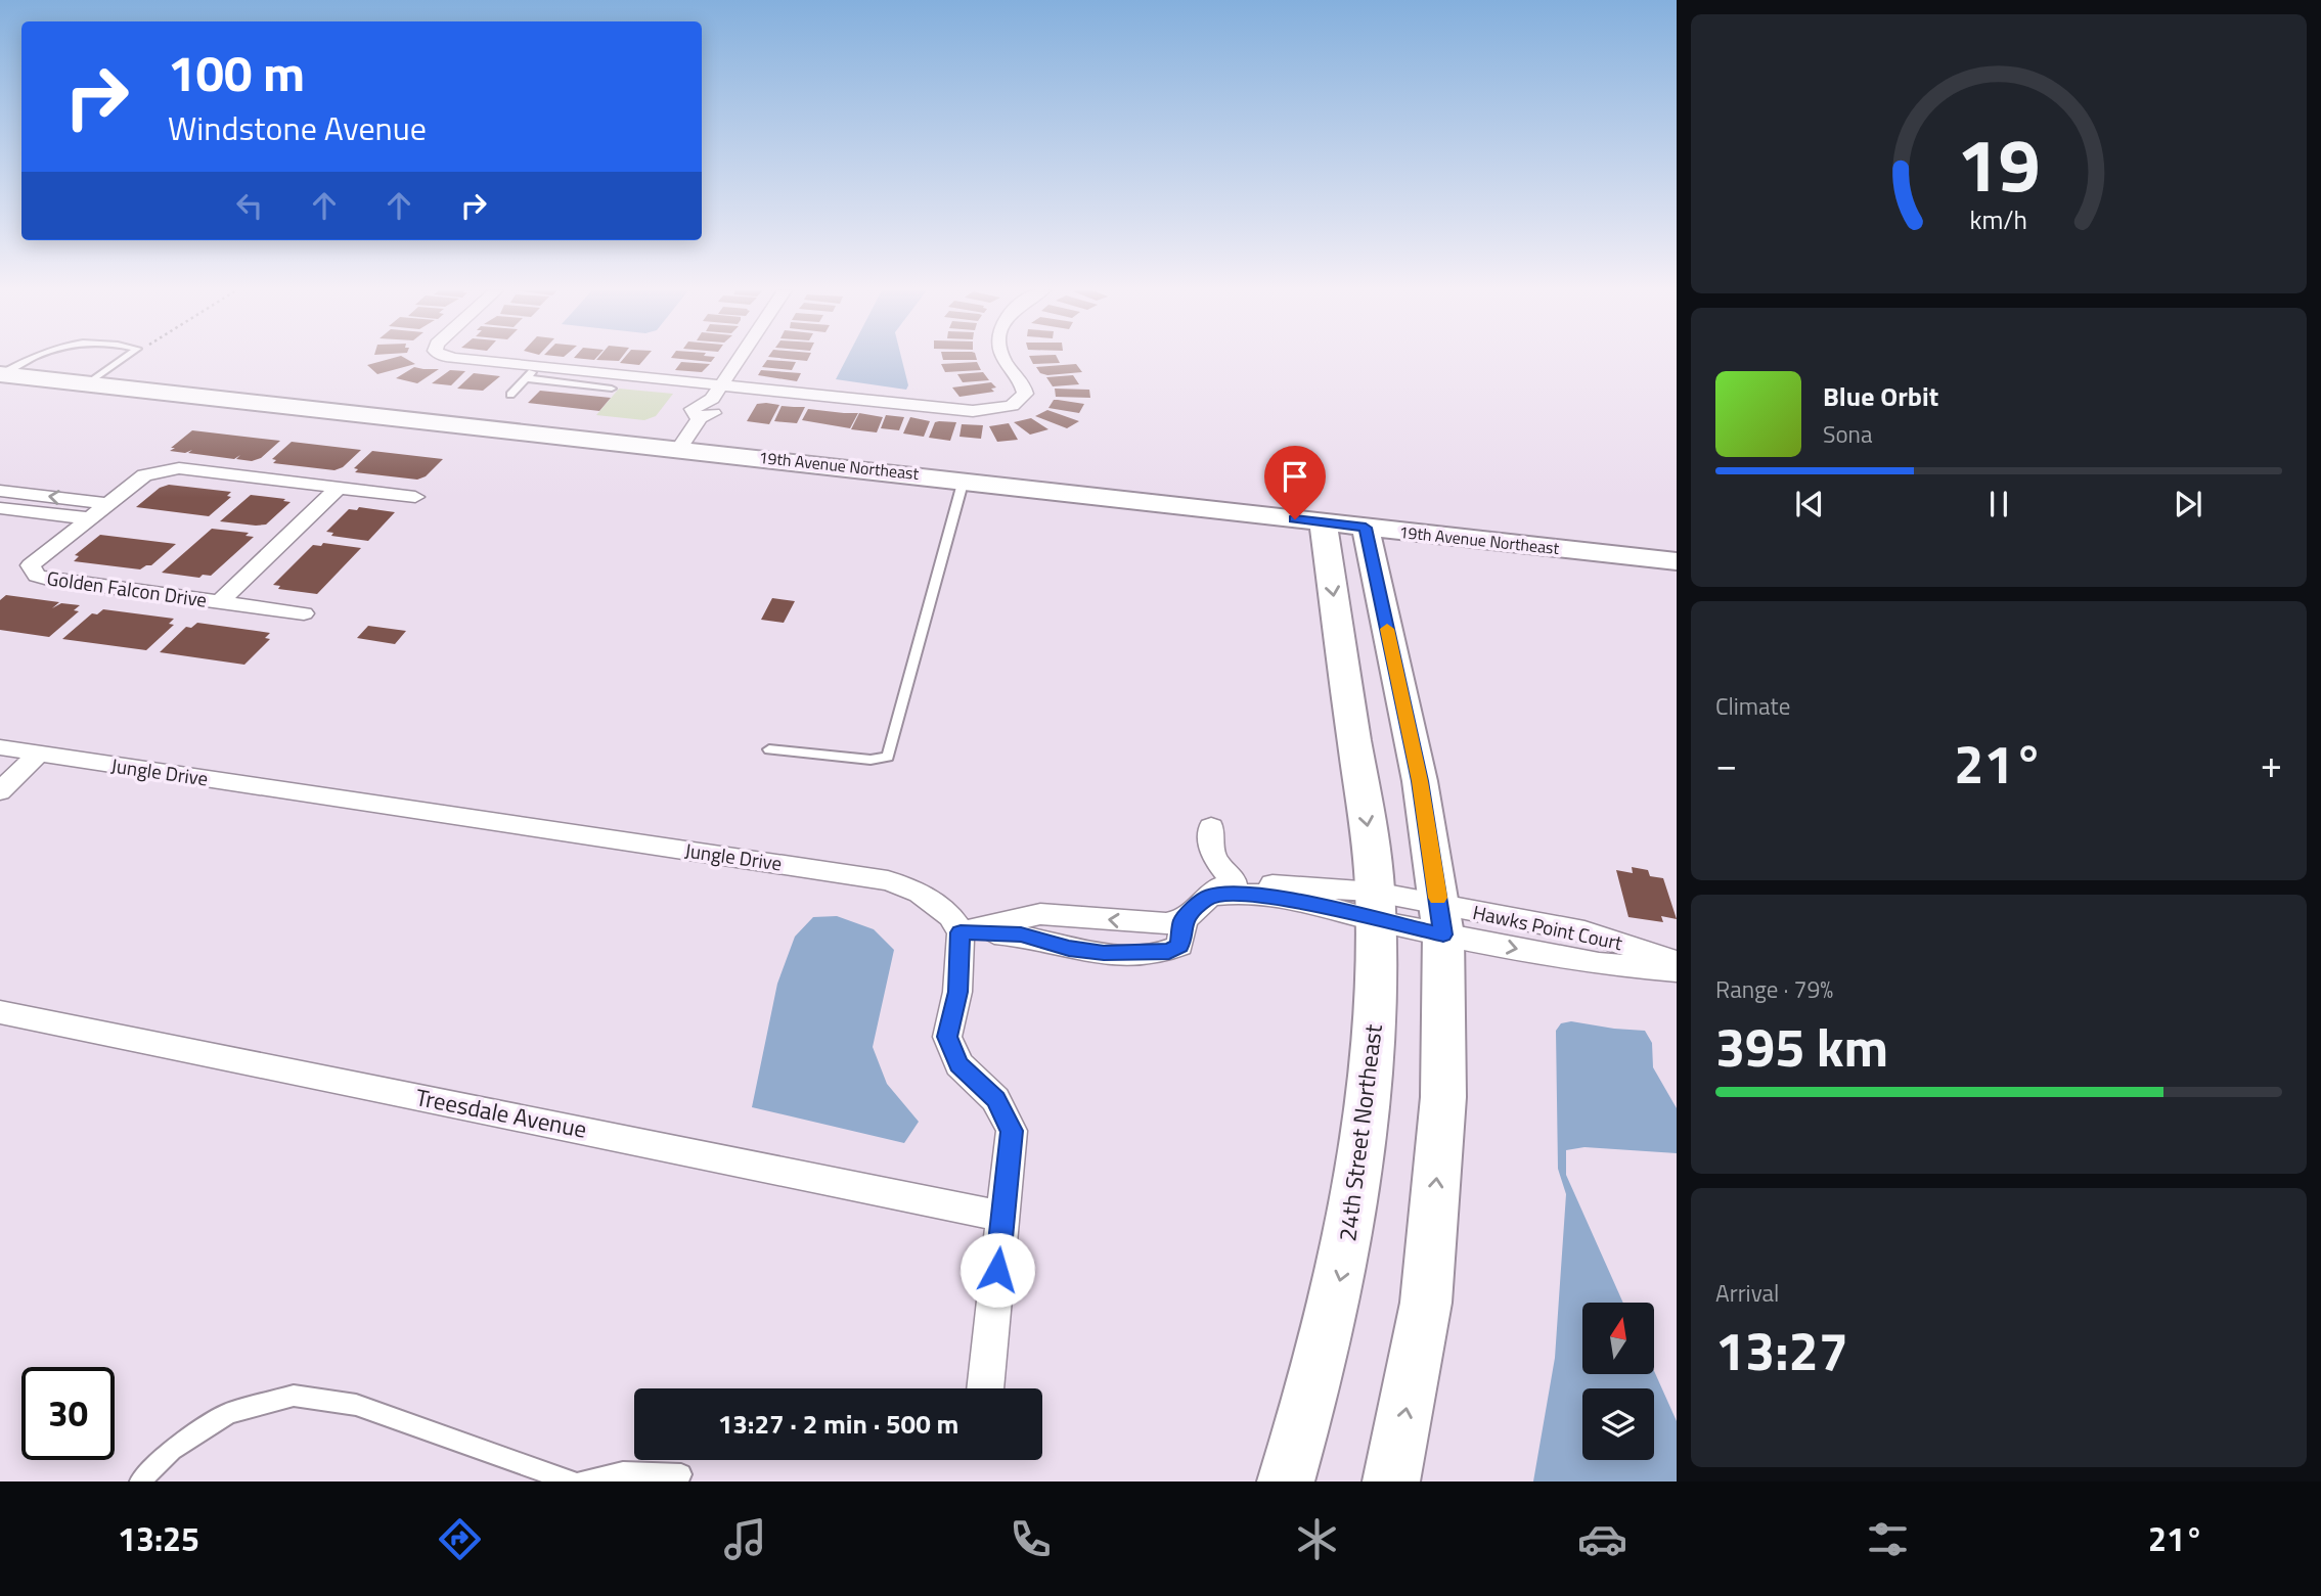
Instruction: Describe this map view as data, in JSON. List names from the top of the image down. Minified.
{"streets":{"street":["19th Avenue Northeast","Golden Falcon Drive","Jungle Drive","Hawks Point Court","Treesdale Avenue","24th Street Northeast"]},"crossings":[["19th Avenue Northeast","24th Street Northeast"],["Hawks Point Court","24th Street Northeast"]],"north":"top","page":{"turn":["100 m","Windstone Avenue"],"song":["Blue Orbit","Sona"],"tile":["Climate",["Range · 79%","395 km"],["Arrival","13:27"]],"heat":["−","21°","+"],"limit":"30","trip":"13:27 · 2 min · 500 m","tabs":["13:25","21°"],"gauge":["19","km/h"]}}
